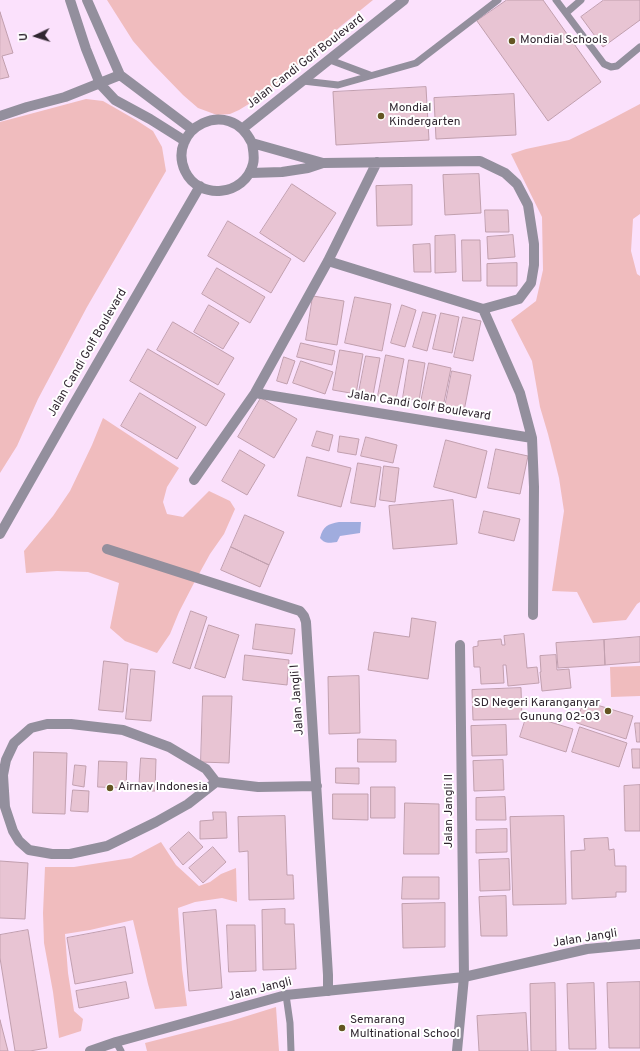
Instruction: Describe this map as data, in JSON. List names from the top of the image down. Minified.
{"streets":{"street":["Jalan Candi Golf Boulevard","Jalan Jangli I","Jalan Jangli II","Jalan Jangli"]},"crossings":[["Jalan Jangli I","Jalan Jangli"],["Jalan Jangli II","Jalan Jangli"]],"places":["Mondial Schools","Mondial Kindergarten","SD Negeri Karanganyar Gunung 02-03","Airnav Indonesia","Semarang Multinational School"],"north":"left"}
